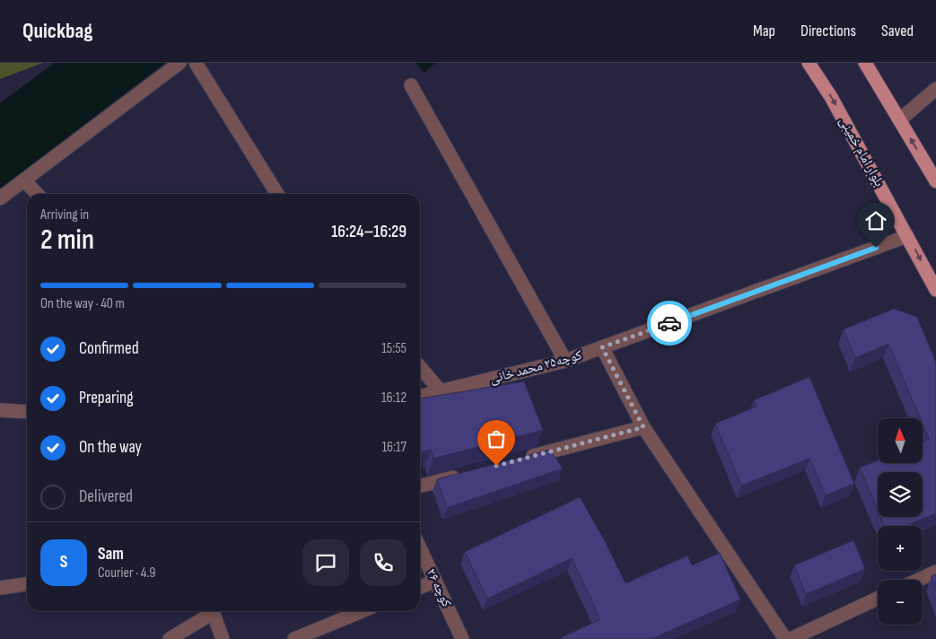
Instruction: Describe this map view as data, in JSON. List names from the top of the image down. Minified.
{"streets":{"main road":["بلوار امام خمینی"],"street":["کوچه۲۵ محمد خانی","کوچه ۲۶"]},"crossings":[["بلوار امام خمینی","کوچه۲۵ محمد خانی"]],"north":"top","page":{"header":"Quickbag","nav":["Map","Directions","Saved"],"heading":["2 min","Arriving in","16:24–16:29"],"panel":["Sam","Courier · 4.9"],"bar":"On the way · 40 m","list":[["Confirmed","15:55"],["Preparing","16:12"],["On the way","16:17"],"Delivered"],"map_buttons":["+","−"],"round":"S"}}
